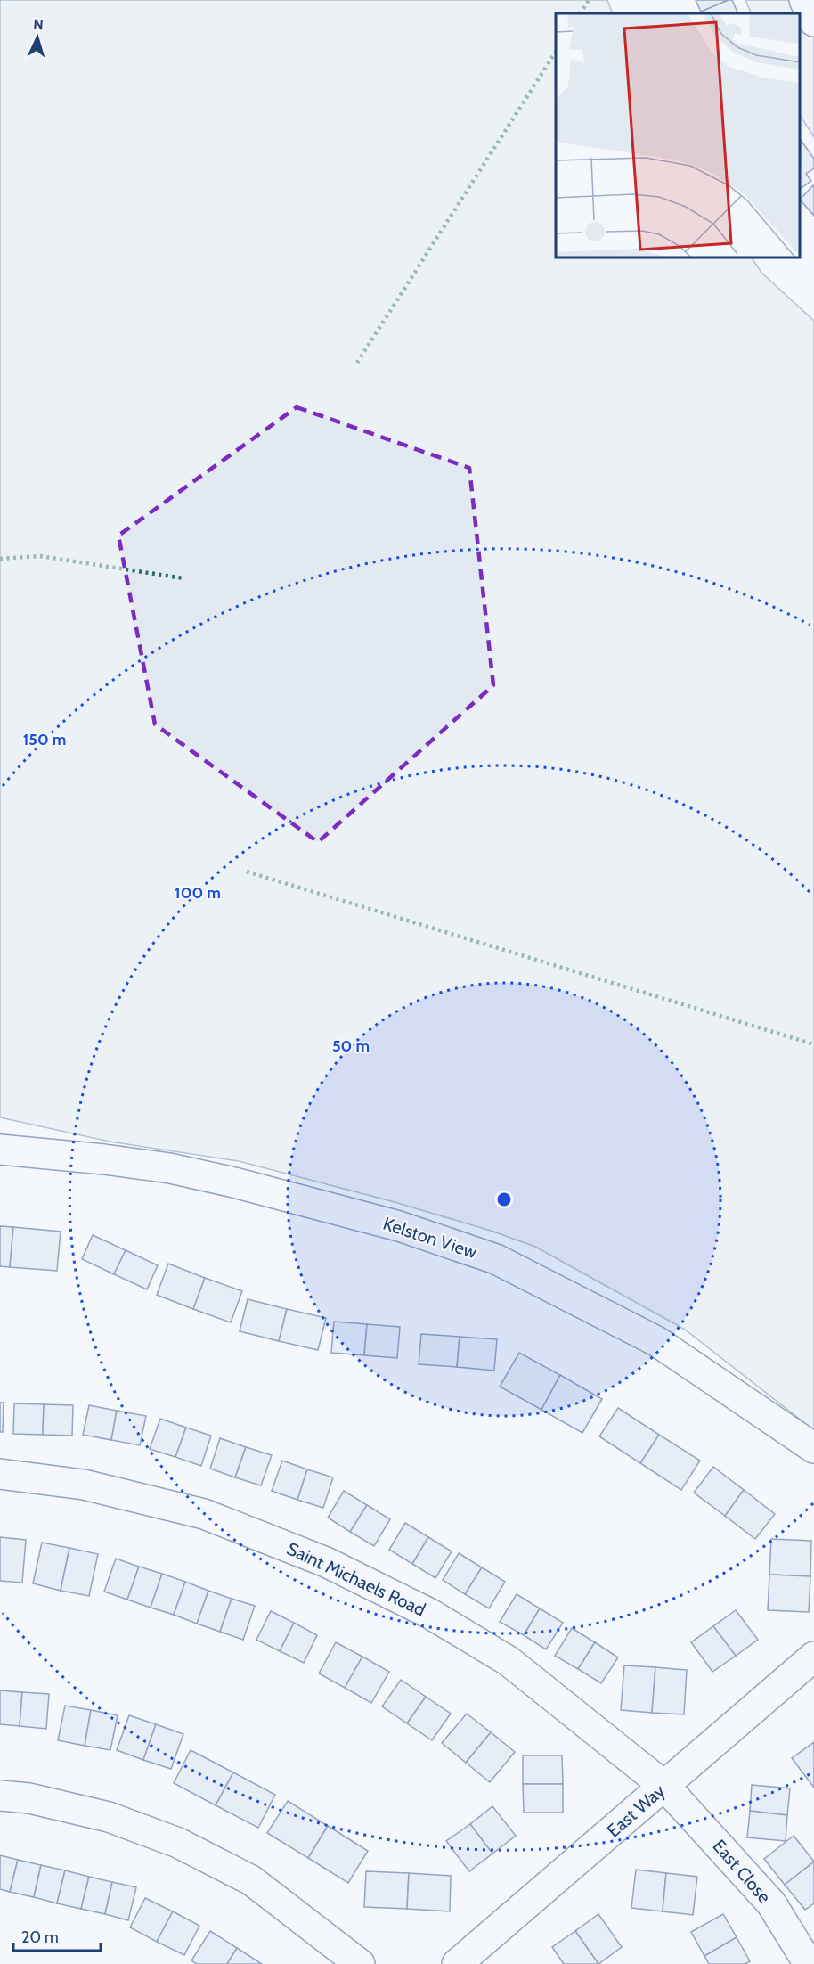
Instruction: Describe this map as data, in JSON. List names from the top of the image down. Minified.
{"streets":{"street":["Kelston View","Saint Michaels Road","East Way","East Close"]},"crossings":[["Saint Michaels Road","East Way"],["Saint Michaels Road","East Close"],["East Way","East Close"]],"scale_bar":"20 m","north":"top","rings":["150 m","100 m","50 m"]}
